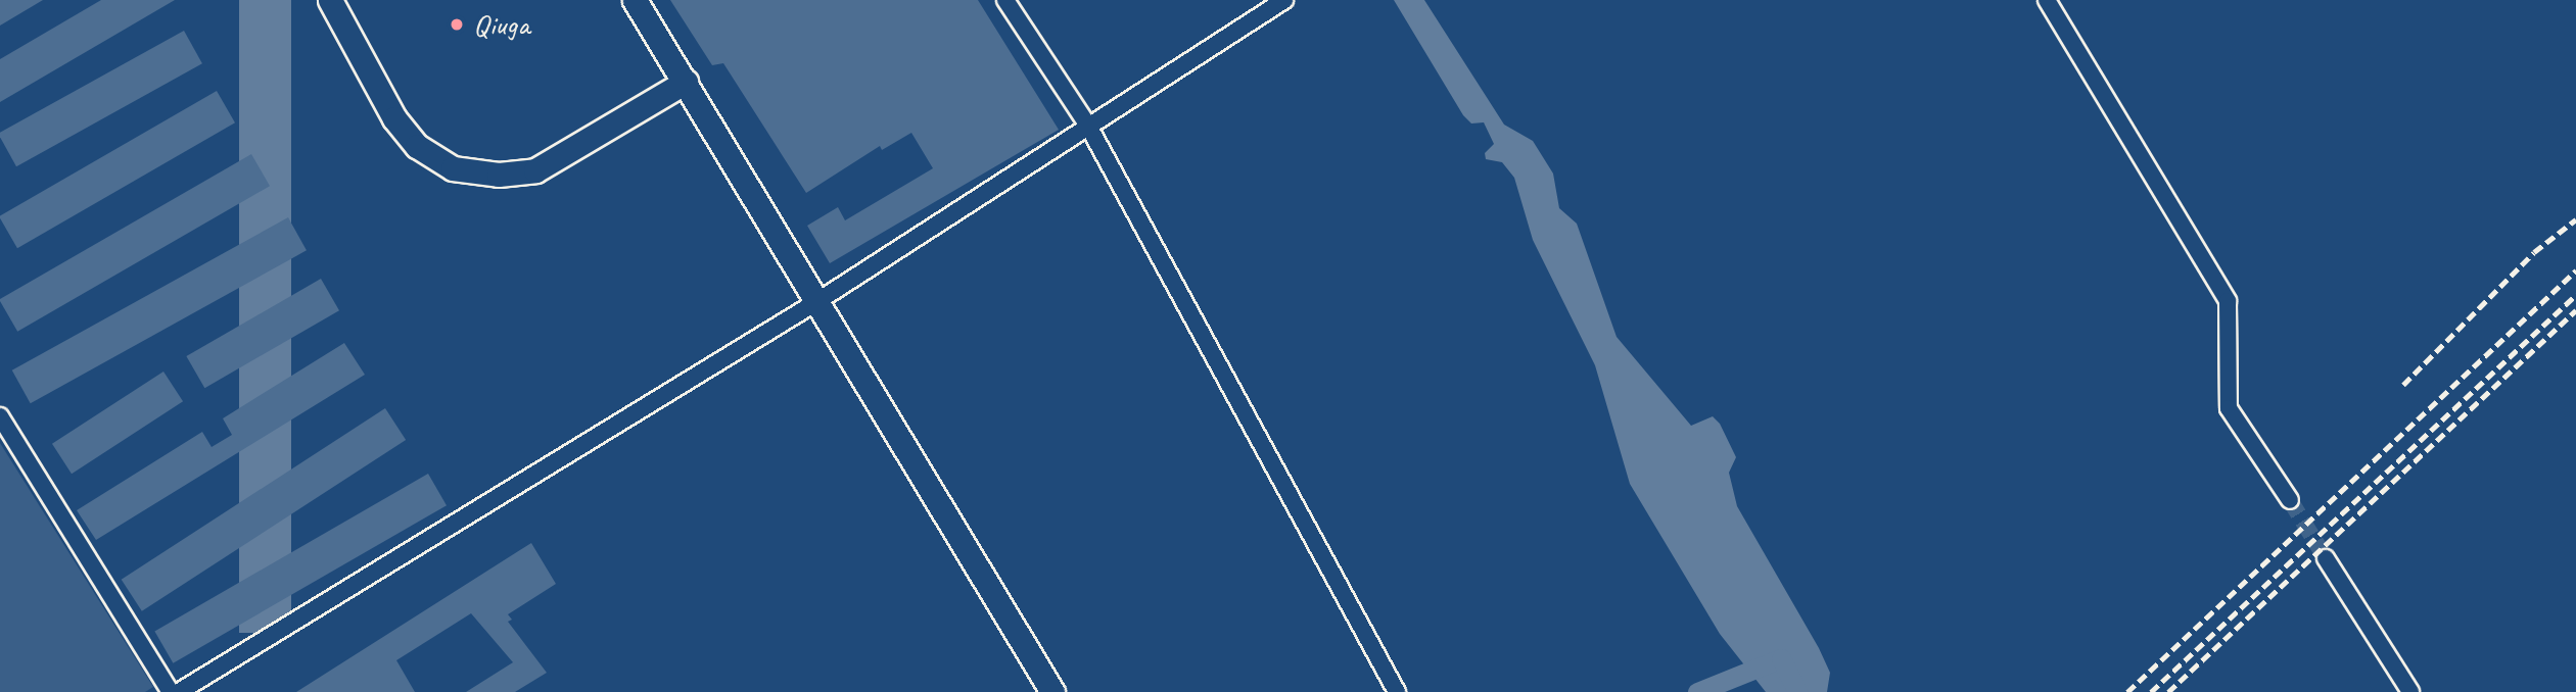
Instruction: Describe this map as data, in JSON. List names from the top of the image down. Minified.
{"places":["Qiuga"]}
